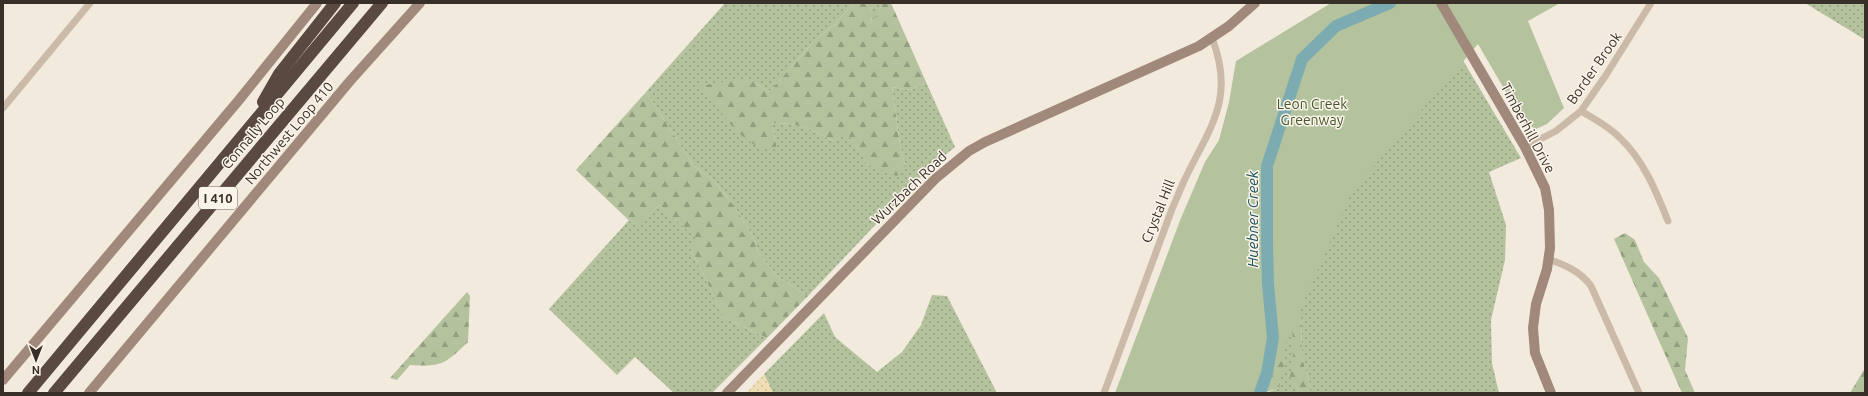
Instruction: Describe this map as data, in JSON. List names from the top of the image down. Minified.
{"streets":{"highway":["Connally Loop","I 410"],"main road":["Timberhill Drive","Northwest Loop 410","Wurzbach Road"],"street":["Border Brook","Crystal Hill"]},"crossings":[["Border Brook","Timberhill Drive"],["Wurzbach Road","Crystal Hill"]],"water":["Huebner Creek"],"parks":["Leon Creek Greenway"],"north":"bottom"}
